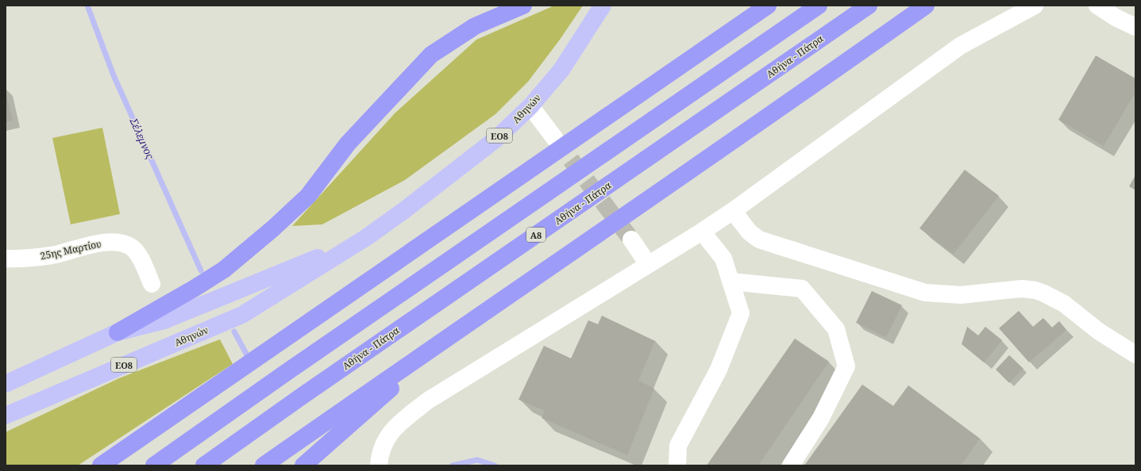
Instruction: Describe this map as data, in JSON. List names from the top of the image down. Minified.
{"streets":{"highway":["Αθήνα - Πάτρα","Α8"],"main road":["Αθηνών","ΕΟ8"],"street":["25ης Μαρτίου"]},"water":["Σέλεμνος"]}
